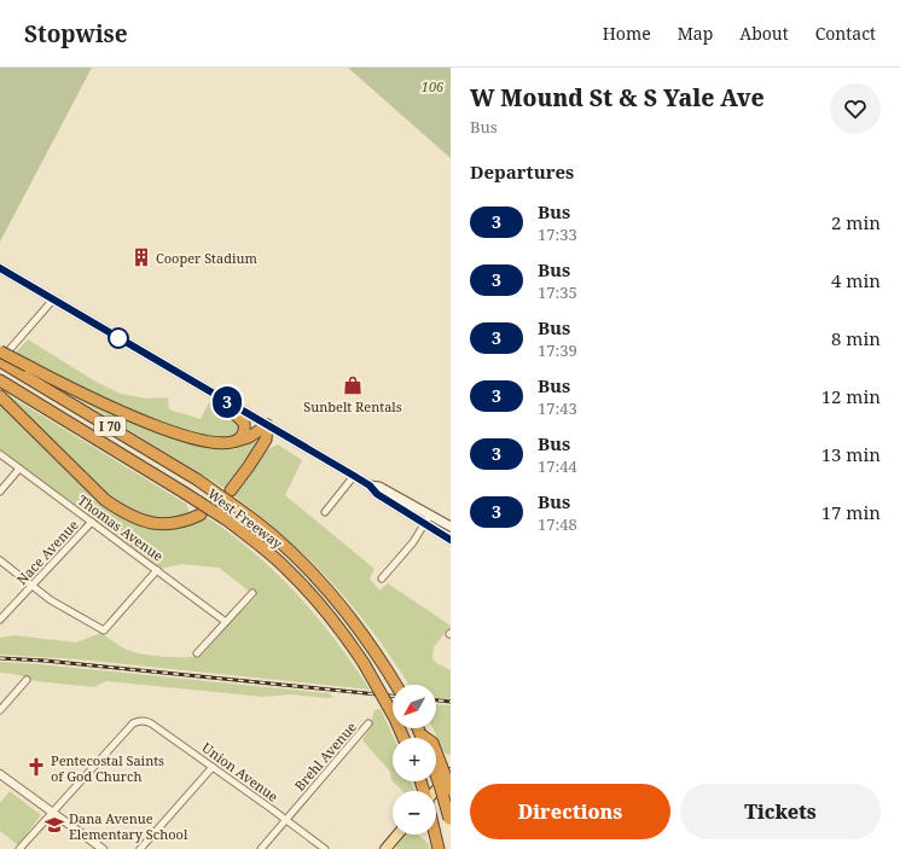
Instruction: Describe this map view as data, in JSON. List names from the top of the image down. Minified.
{"streets":{"highway":["I 70","West Freeway"],"street":["Thomas Avenue","Nace Avenue","Brehl Avenue","Union Avenue"]},"crossings":[["Thomas Avenue","Nace Avenue"],["Brehl Avenue","Union Avenue"]],"parks":["106"],"places":{"building":["Cooper Stadium"],"shop":["Sunbelt Rentals"],"church":["Pentecostal Saints of God Church"],"school or university":["Dana Avenue Elementary School"]},"lines":["bus line 3"],"north":"bottom left","page":{"header":"Stopwise","nav":["Home","Map","About","Contact"],"on_map":"3","heading":[["W Mound St & S Yale Ave","Bus"],"Departures"],"list":[{"mark":"3","name":"Bus","note":"17:33","value":"2 min"},{"mark":"3","name":"Bus","note":"17:35","value":"4 min"},{"mark":"3","name":"Bus","note":"17:39","value":"8 min"},{"mark":"3","name":"Bus","note":"17:43","value":"12 min"},{"mark":"3","name":"Bus","note":"17:44","value":"13 min"},{"mark":"3","name":"Bus","note":"17:48","value":"17 min"}],"map_buttons":["+","−"],"buttons":["Directions","Tickets"]}}
